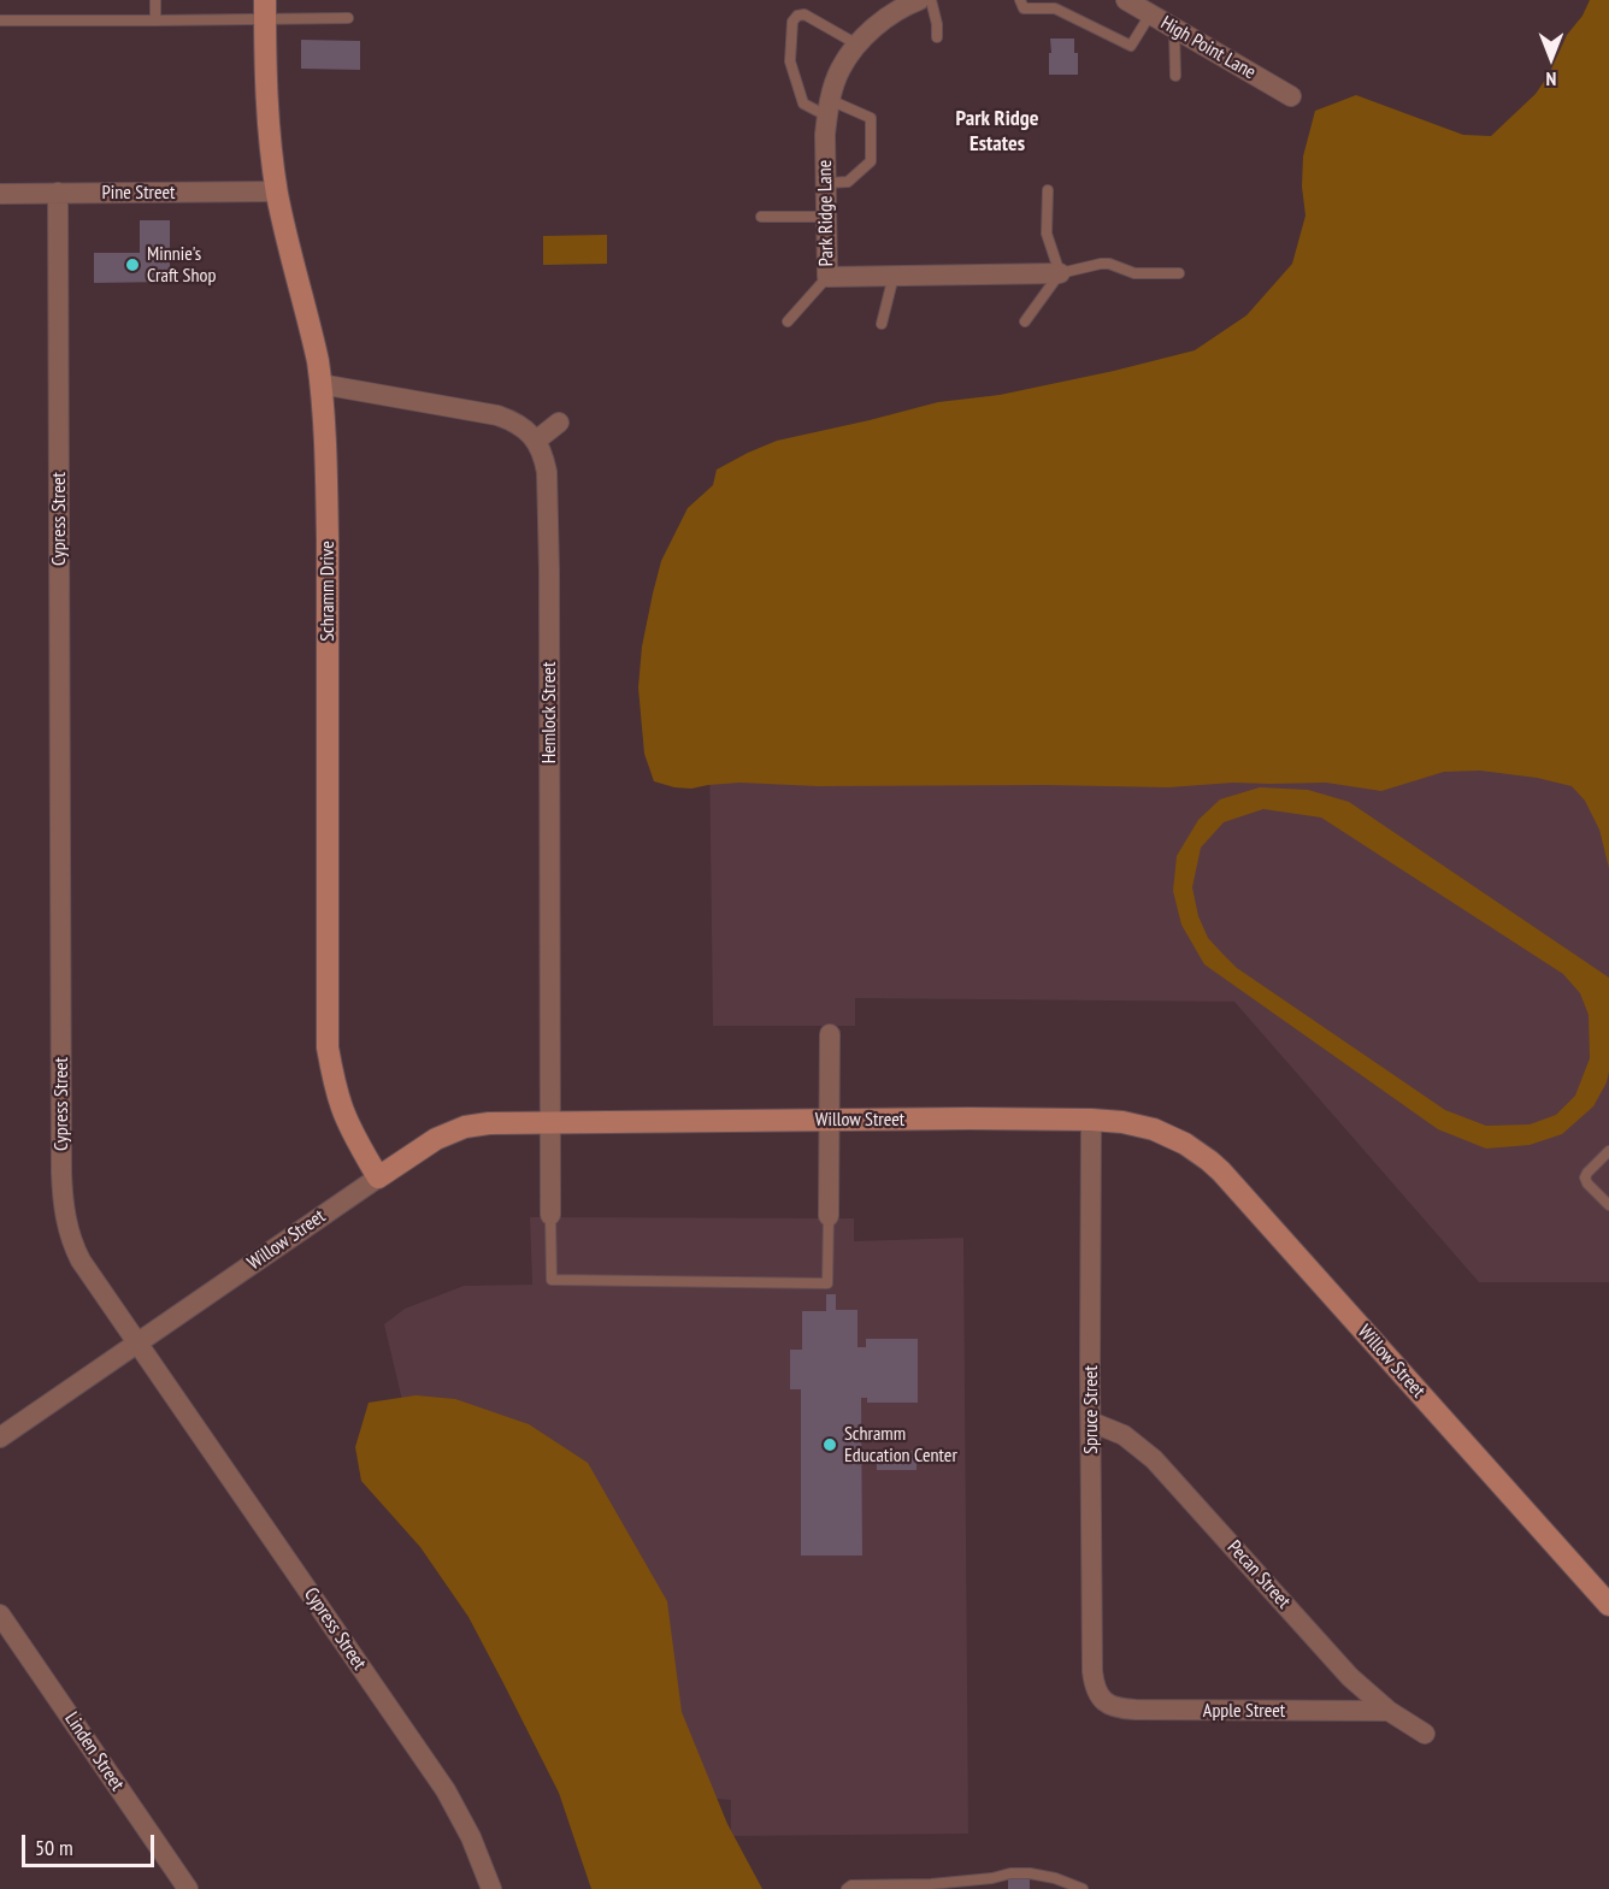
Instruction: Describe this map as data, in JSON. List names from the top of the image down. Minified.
{"streets":{"street":["High Point Lane","Pine Street","Park Ridge Lane","Cypress Street","Schramm Drive","Hemlock Street","Willow Street","Spruce Street","Pecan Street","Apple Street","Linden Street"]},"crossings":[["Pine Street","Cypress Street"],["Pine Street","Schramm Drive"],["Cypress Street","Willow Street"],["Schramm Drive","Willow Street"],["Hemlock Street","Willow Street"],["Willow Street","Spruce Street"],["Spruce Street","Pecan Street"],["Spruce Street","Apple Street"],["Pecan Street","Apple Street"]],"districts":["Park Ridge Estates"],"places":["Minnie's Craft Shop","Schramm Education Center"],"scale_bar":"50 m","north":"bottom"}
